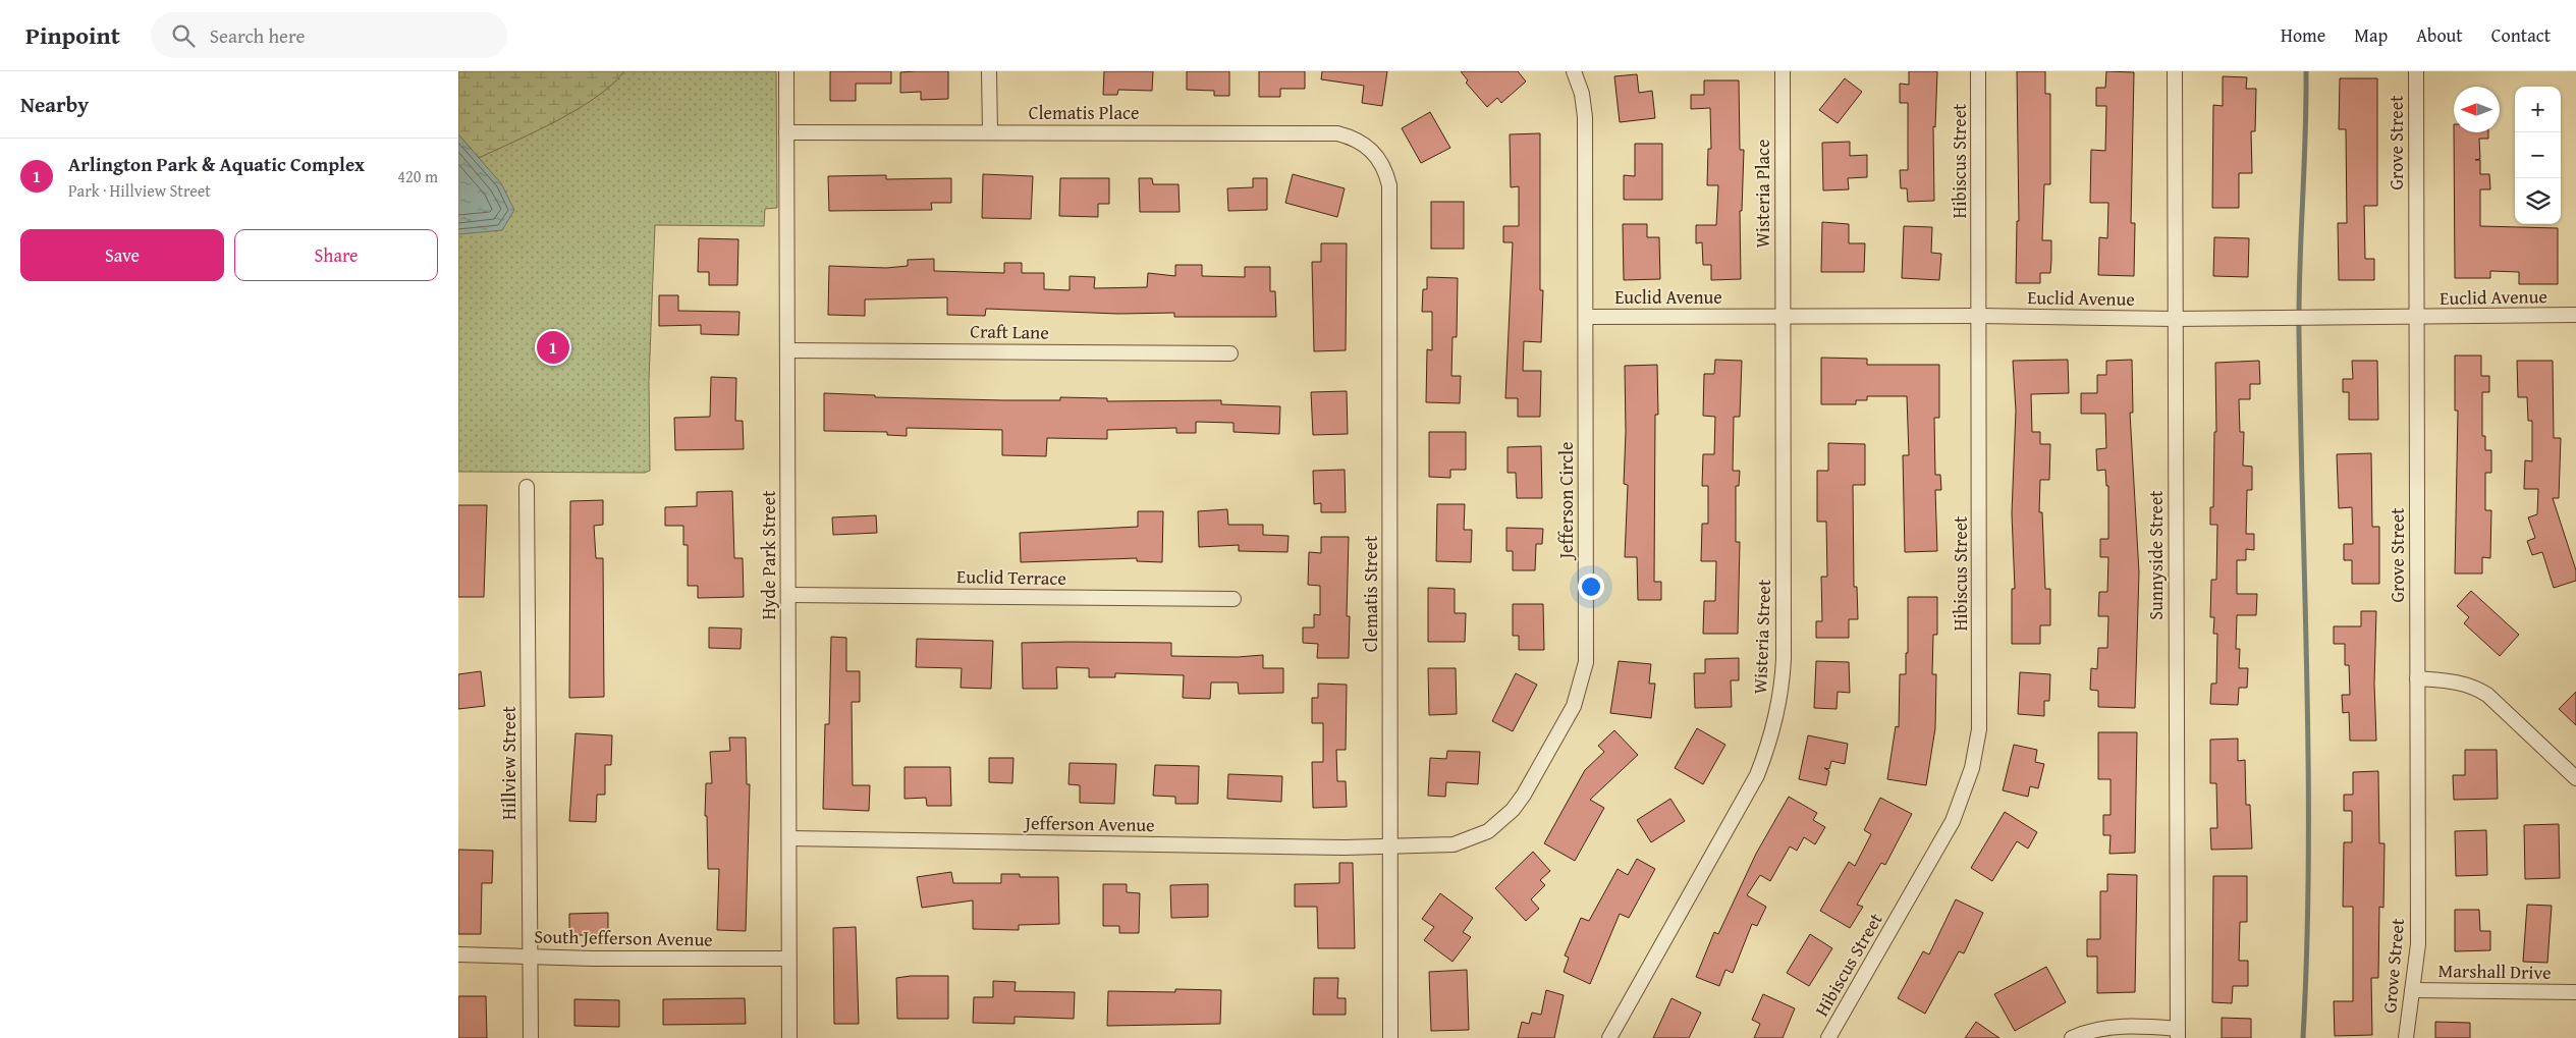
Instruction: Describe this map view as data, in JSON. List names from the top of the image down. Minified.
{"streets":{"street":["Clematis Place","Grove Street","Hibiscus Street","Wisteria Place","Euclid Avenue","Craft Lane","Jefferson Circle","Hyde Park Street","Sunnyside Street","Euclid Terrace","Clematis Street","Wisteria Street","Hillview Street","Jefferson Avenue","South Jefferson Avenue","Marshall Drive"]},"crossings":[["Clematis Place","Hyde Park Street"],["Clematis Place","Clematis Street"],["Grove Street","Euclid Avenue"],["Grove Street","Marshall Drive"],["Hibiscus Street","Euclid Avenue"],["Wisteria Place","Euclid Avenue"],["Wisteria Place","Wisteria Street"],["Euclid Avenue","Jefferson Circle"],["Euclid Avenue","Sunnyside Street"],["Euclid Avenue","Wisteria Street"],["Craft Lane","Hyde Park Street"],["Jefferson Circle","Clematis Street"],["Jefferson Circle","Jefferson Avenue"],["Hyde Park Street","Euclid Terrace"],["Hyde Park Street","Jefferson Avenue"],["Hyde Park Street","South Jefferson Avenue"],["Clematis Street","Jefferson Avenue"],["Hillview Street","South Jefferson Avenue"]],"north":"left","page":{"header":"Pinpoint","search":"Search here","nav":["Home","Map","About","Contact"],"heading":"Nearby","map_buttons":["+","−"],"list":[{"mark":"1","name":"Arlington Park & Aquatic Complex","note":"Park · Hillview Street","value":"420 m"}],"buttons":["Save","Share"],"pins":"1"}}
